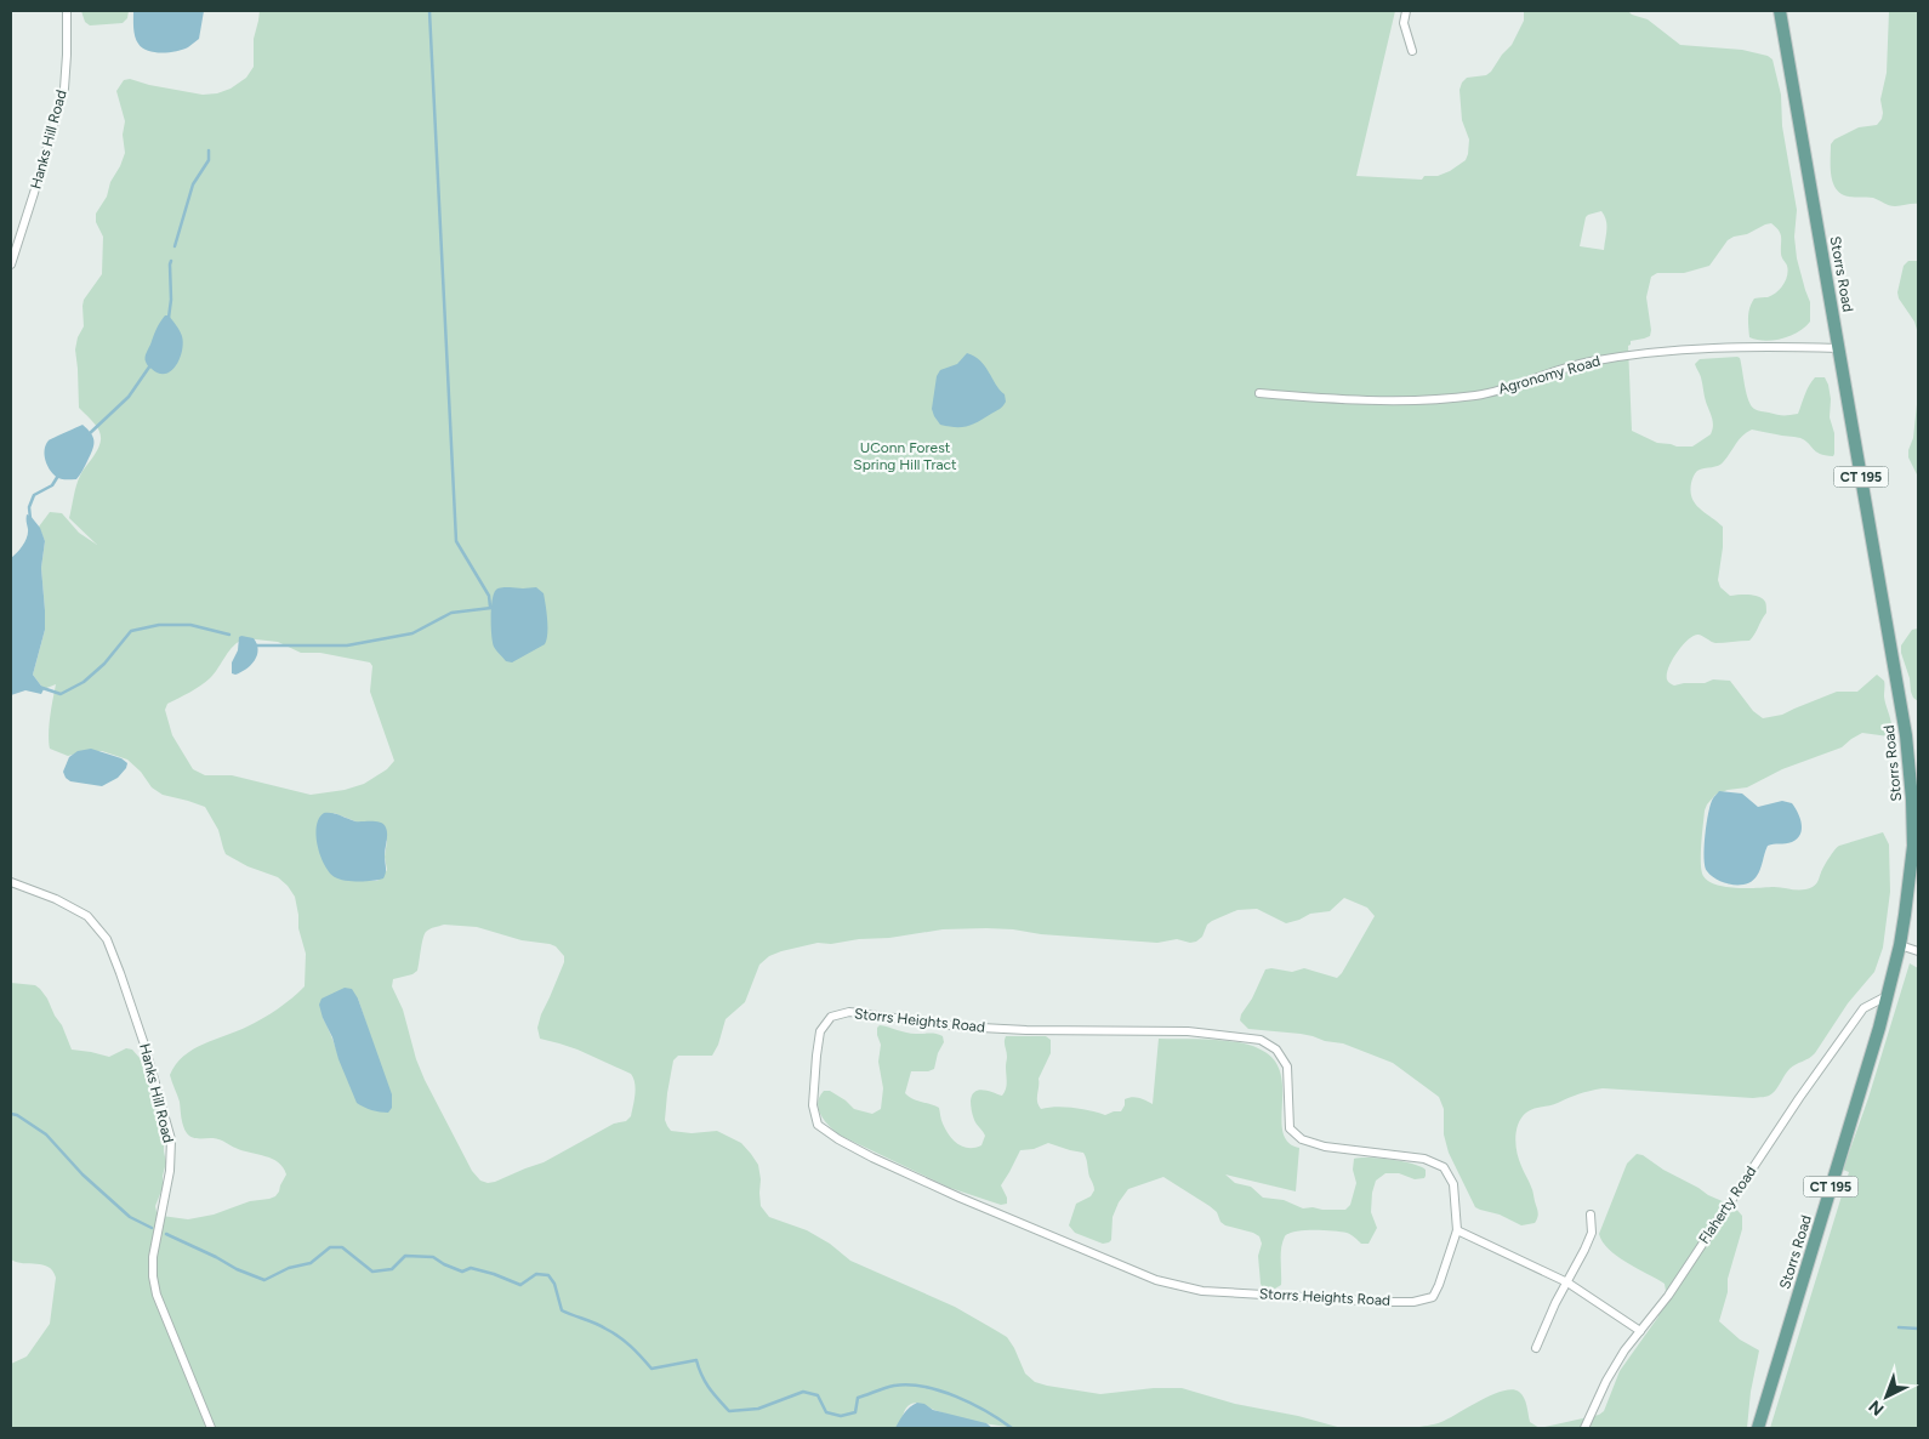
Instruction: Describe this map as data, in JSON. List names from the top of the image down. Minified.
{"streets":{"main road":["Storrs Road","CT 195"],"street":["Hanks Hill Road","Agronomy Road","Storrs Heights Road","Flaherty Road"]},"crossings":[["Storrs Road","Agronomy Road"],["Storrs Road","Flaherty Road"]],"parks":["UConn Forest Spring Hill Tract"],"north":"bottom left"}
